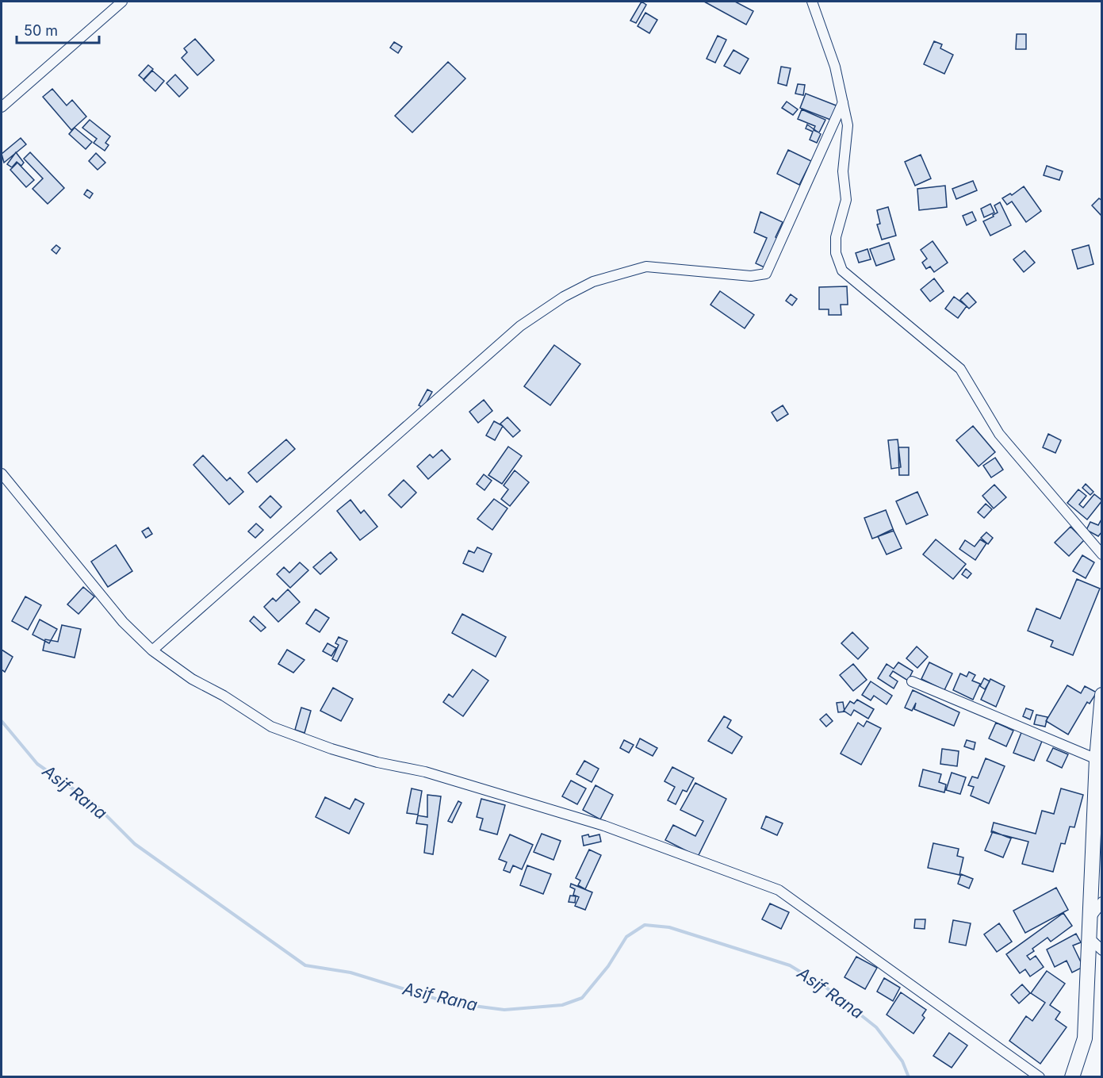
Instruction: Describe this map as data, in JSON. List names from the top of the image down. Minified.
{"water":["Asif Rana"],"scale_bar":"50 m"}
